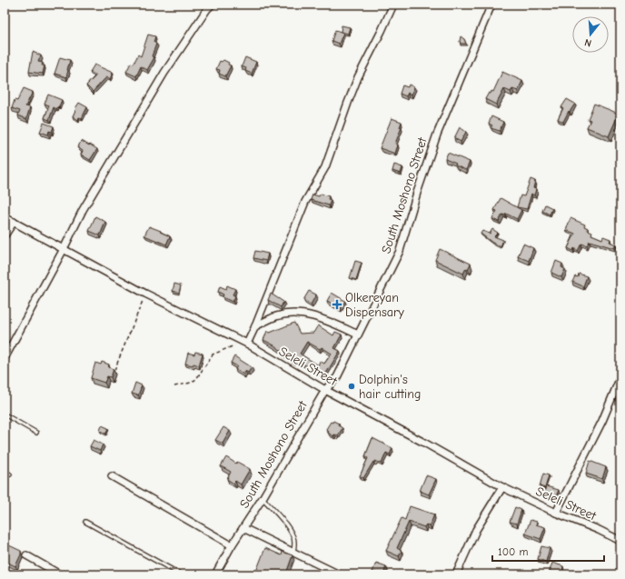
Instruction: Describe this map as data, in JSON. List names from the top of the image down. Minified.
{"streets":{"street":["South Moshono Street","Seleli Street"]},"crossings":[["South Moshono Street","Seleli Street"]],"places":{"health":["Olkereyan Dispensary"],"other":["Dolphin's hair cutting"]},"scale_bar":"100 m","north":"bottom"}
